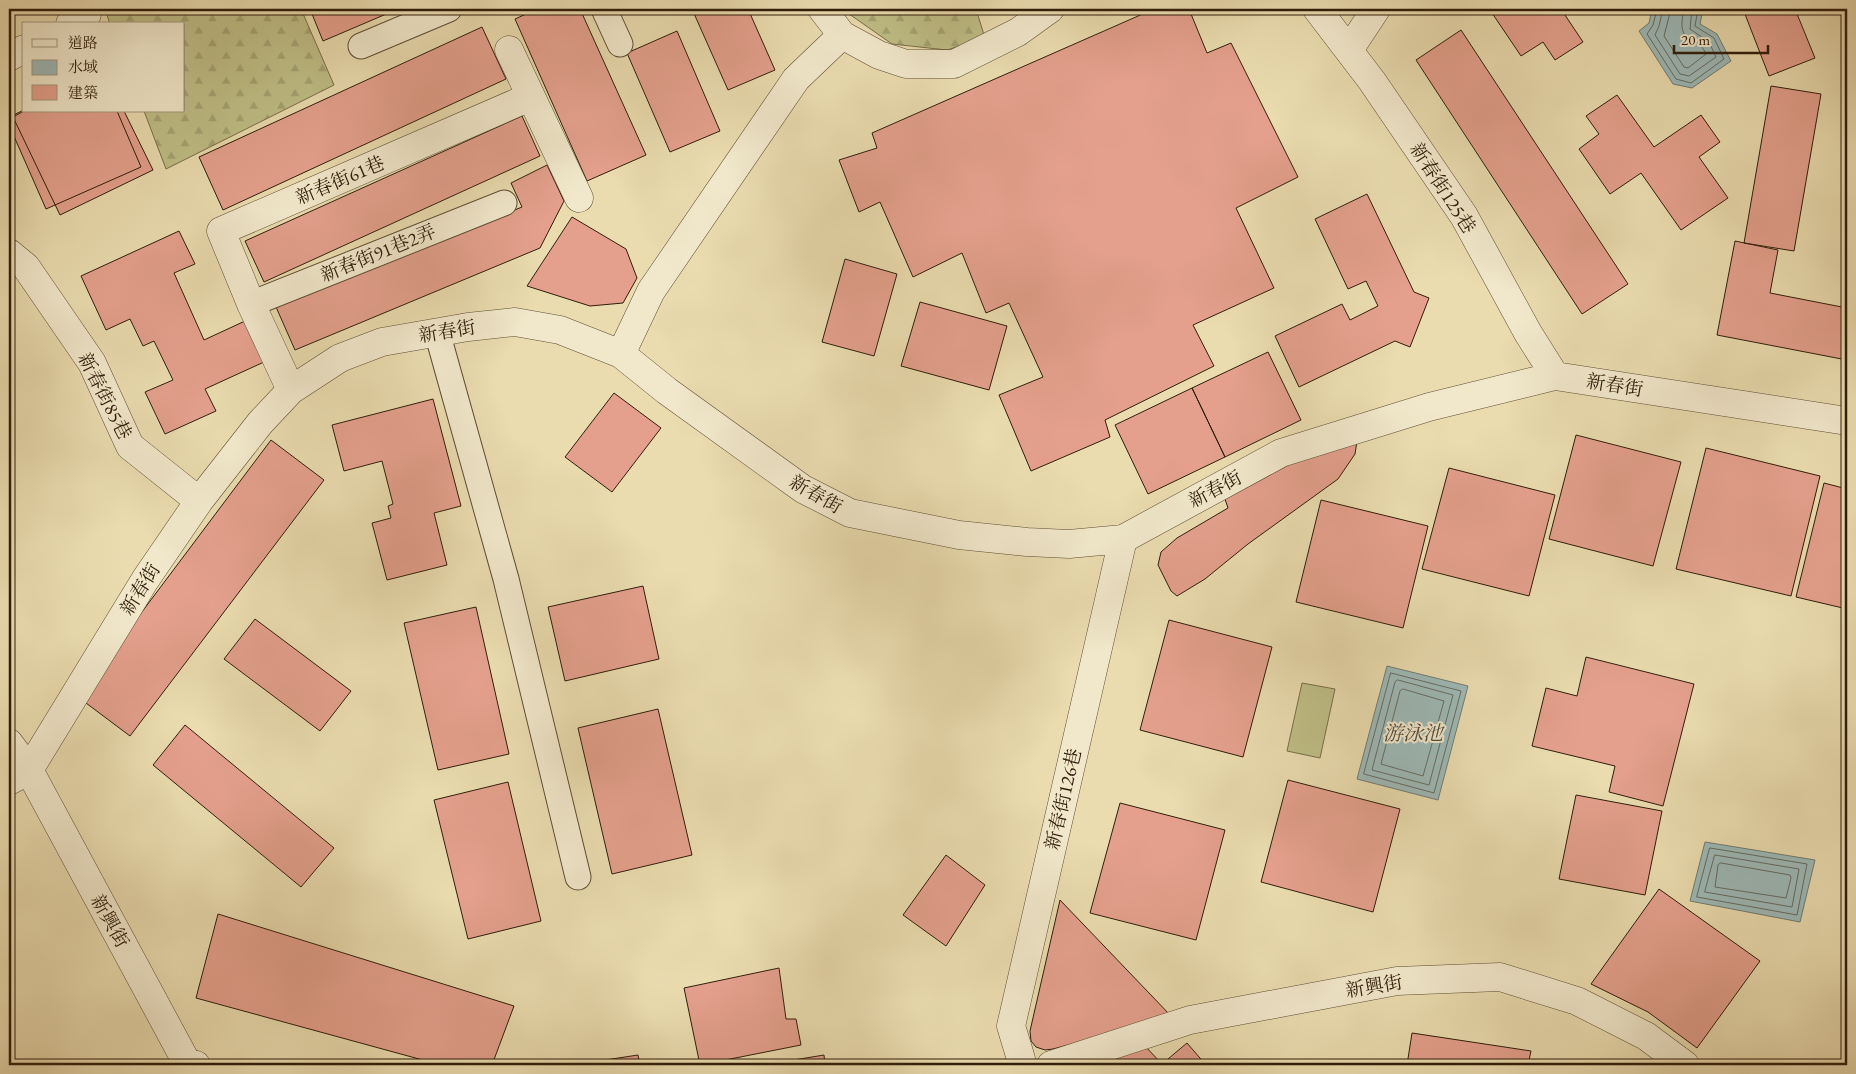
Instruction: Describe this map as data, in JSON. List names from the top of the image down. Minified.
{"streets":{"street":["新春街61巷","新春街125巷","新春街91巷2弄","新春街","新春街85巷","新春街126巷","新興街"]},"crossings":[["新春街61巷","新春街91巷2弄"],["新春街125巷","新春街"],["新春街","新春街85巷"],["新春街","新春街126巷"],["新春街","新興街"]],"water":["游泳池"],"legend":["道路","水域","建築"],"scale_bar":"20 m"}
